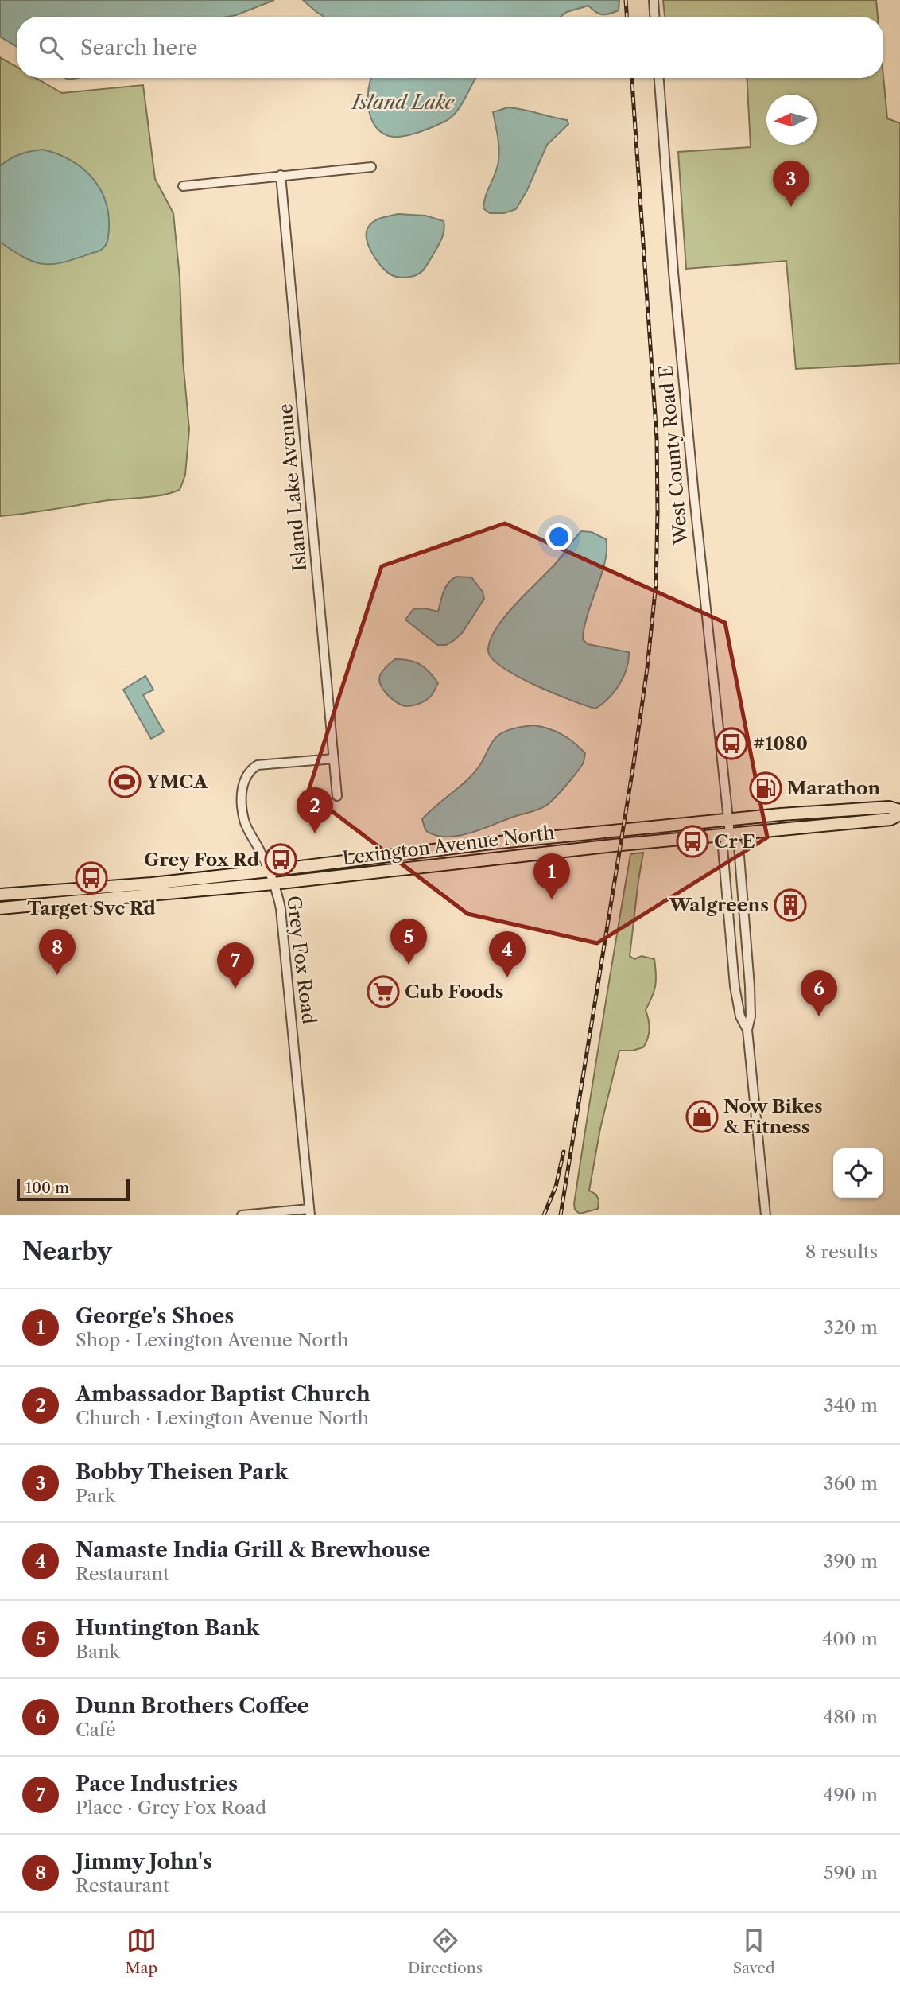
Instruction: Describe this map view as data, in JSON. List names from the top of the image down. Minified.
{"streets":{"main road":["Lexington Avenue North"],"street":["West County Road E","Island Lake Avenue","Grey Fox Road"]},"crossings":[["West County Road E","Lexington Avenue North"],["Island Lake Avenue","Grey Fox Road"],["Lexington Avenue North","Grey Fox Road"]],"water":["Island Lake"],"places":{"bus stop":["#1080","Cr E","Grey Fox Rd","Target Svc Rd"],"sports":["YMCA"],"fuel station":["Marathon"],"building":["Walgreens"],"supermarket":["Cub Foods"],"shop":["Now Bikes & Fitness"]},"scale_bar":"100 m","north":"left","page":{"search":"Search here","pins":["3","2","1","5","8","4","7","6"],"scale":"100 m","heading":["Nearby","8 results"],"list":[{"mark":"1","name":"George's Shoes","note":"Shop · Lexington Avenue North","value":"320 m"},{"mark":"2","name":"Ambassador Baptist Church","note":"Church · Lexington Avenue North","value":"340 m"},{"mark":"3","name":"Bobby Theisen Park","note":"Park","value":"360 m"},{"mark":"4","name":"Namaste India Grill & Brewhouse","note":"Restaurant","value":"390 m"},{"mark":"5","name":"Huntington Bank","note":"Bank","value":"400 m"},{"mark":"6","name":"Dunn Brothers Coffee","note":"Café","value":"480 m"},{"mark":"7","name":"Pace Industries","note":"Place · Grey Fox Road","value":"490 m"},{"mark":"8","name":"Jimmy John's","note":"Restaurant","value":"590 m"}],"nav":["Map","Directions","Saved"]}}
